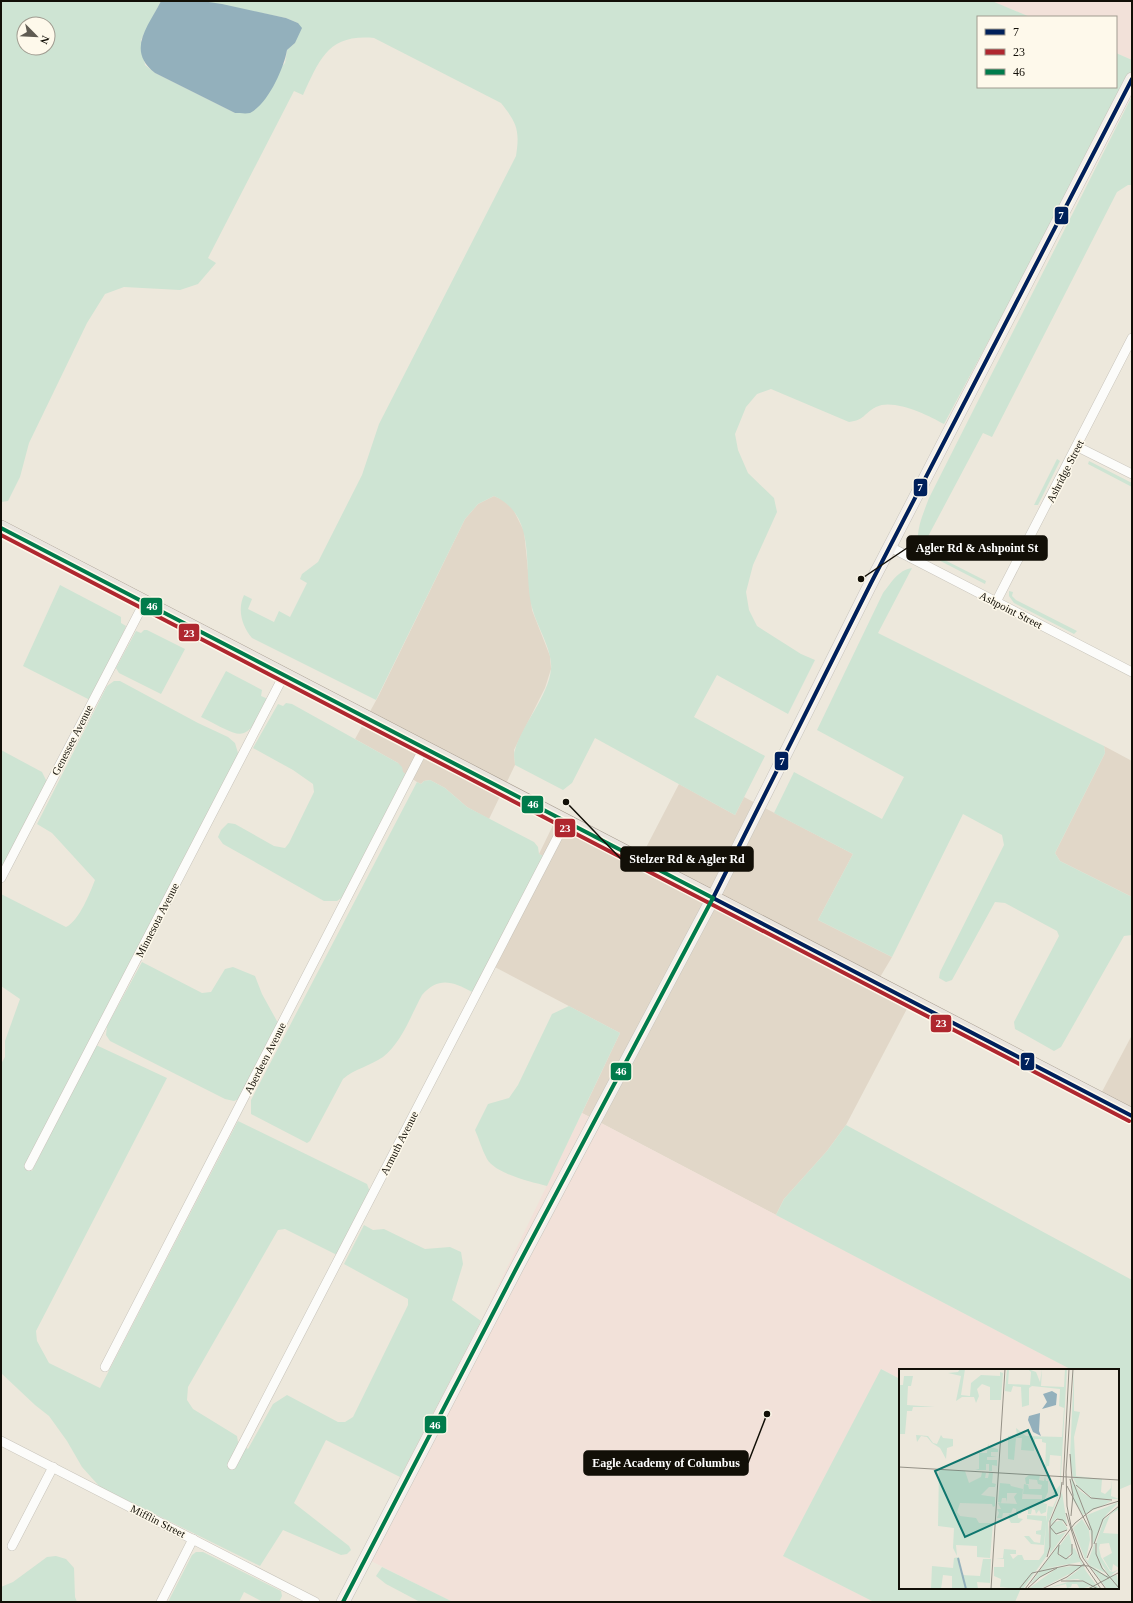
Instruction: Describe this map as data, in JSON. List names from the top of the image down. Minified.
{"streets":{"street":["Ashridge Street","Ashpoint Street","Genessee Avenue","Minnesota Avenue","Aberdeen Avenue","Armuth Avenue","Mifflin Street"]},"crossings":[["Ashridge Street","Ashpoint Street"]],"places":["Agler Rd & Ashpoint St","Stelzer Rd & Agler Rd","Eagle Academy of Columbus"],"lines":["transit line 7","transit line 46","transit line 23"],"legend":["7","23","46"],"north":"bottom right"}
